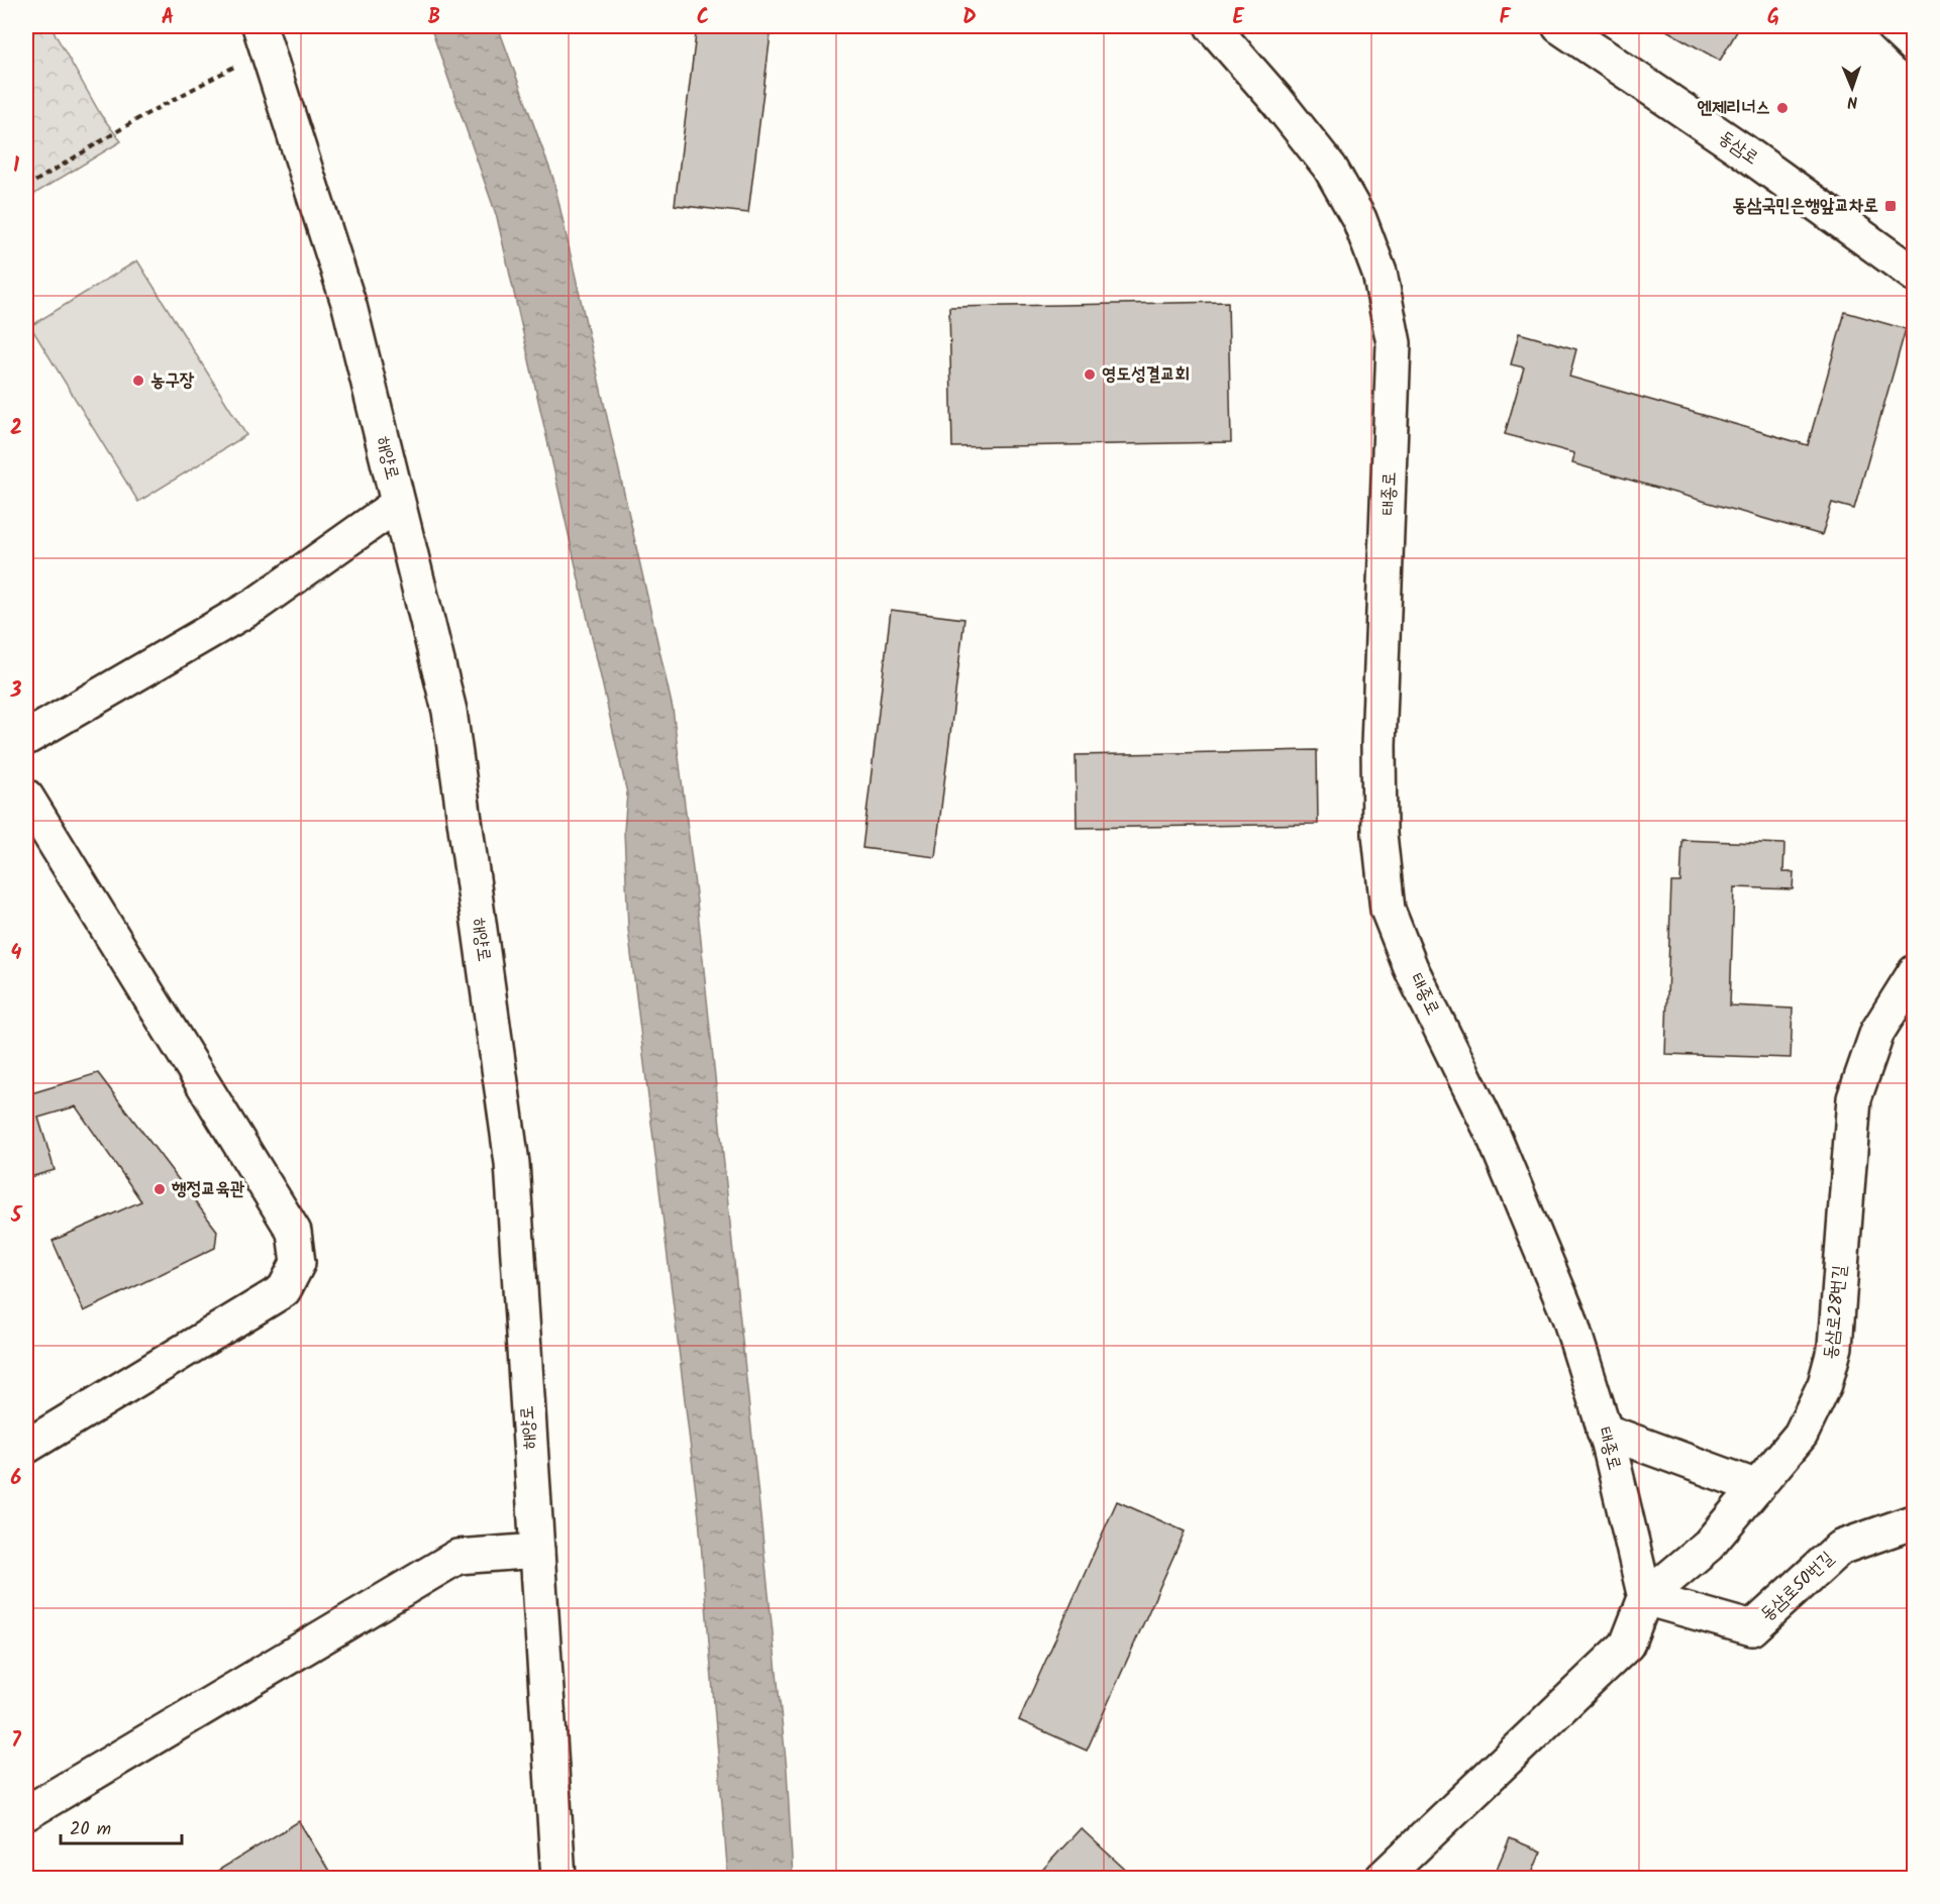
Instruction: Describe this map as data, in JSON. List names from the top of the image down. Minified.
{"streets":{"main road":["동삼로","해양로","태종로","동삼로28번길","동삼로50번길"]},"crossings":[["태종로","동삼로28번길"],["태종로","동삼로50번길"],["동삼로28번길","동삼로50번길"]],"places":{"other":["엔제리너스","영도성결교회","농구장","행정교육관"],"transit":["동삼국민은행앞교차로"]},"scale_bar":"20 m","north":"bottom","grid":{"columns":["A","B","C","D","E","F","G"],"rows":["1","2","3","4","5","6","7"]}}
